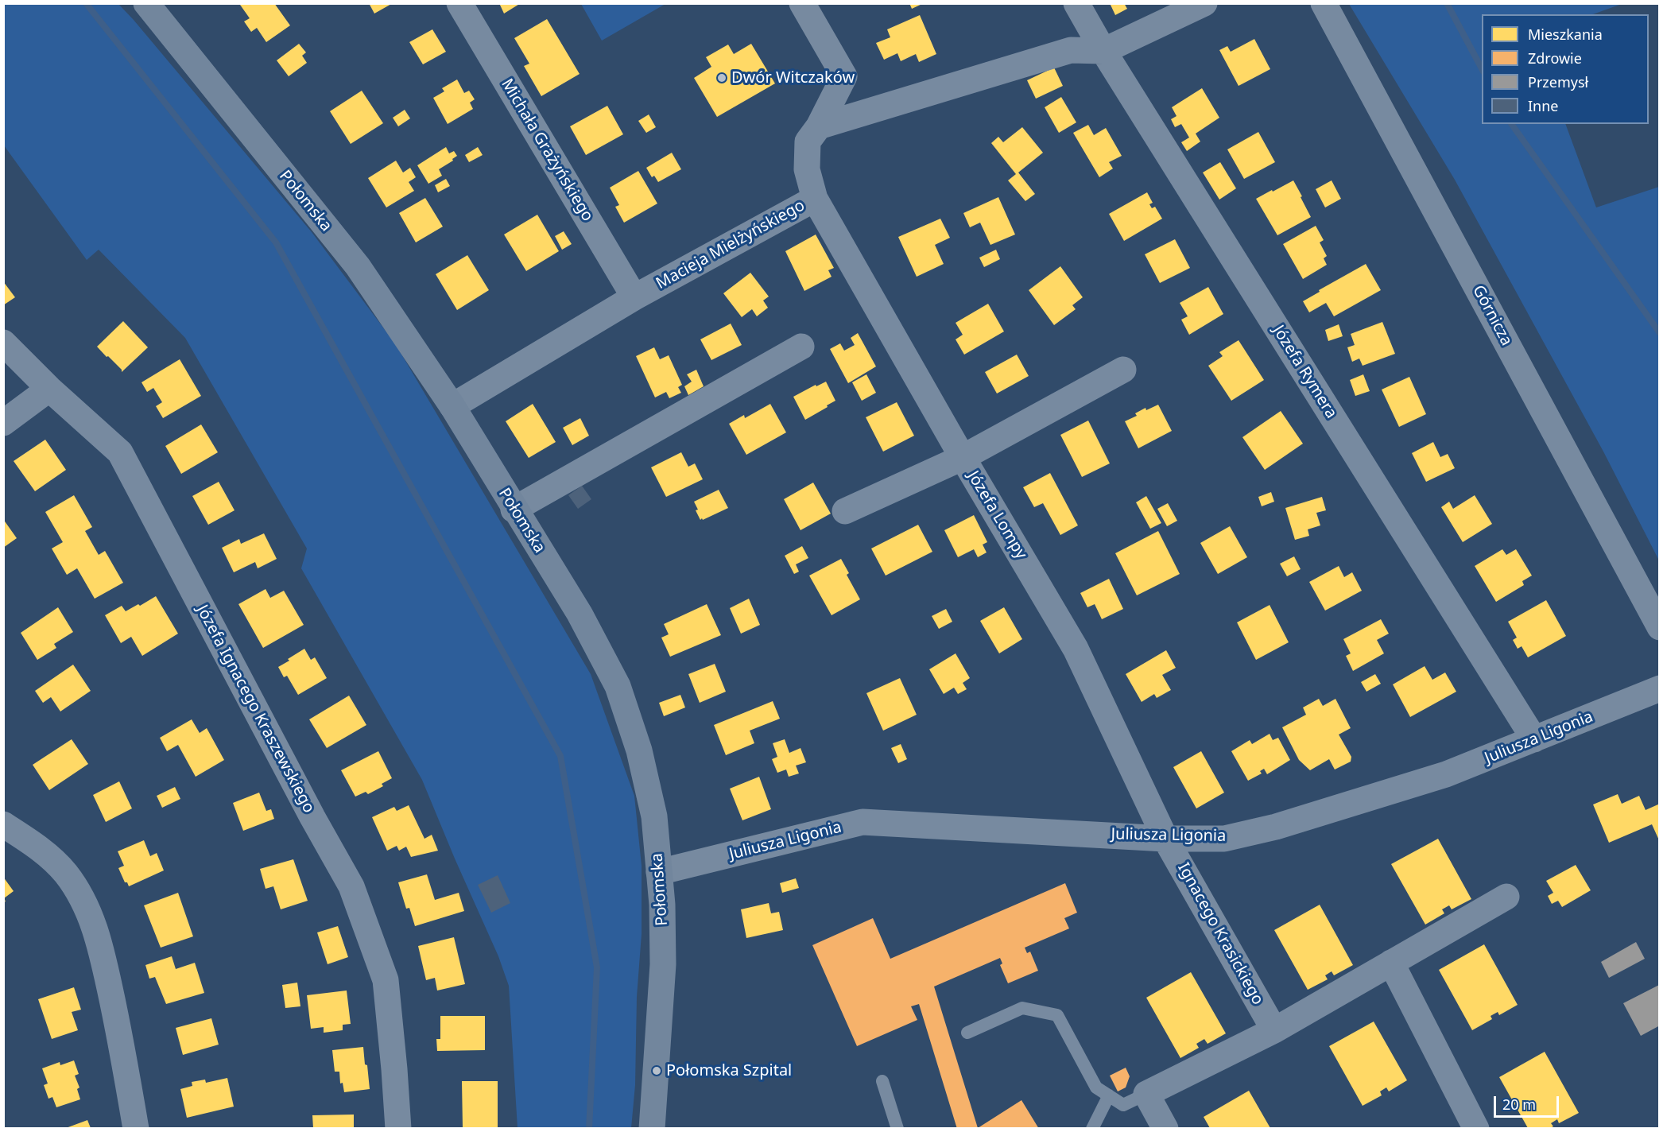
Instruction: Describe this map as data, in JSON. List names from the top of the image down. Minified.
{"streets":{"street":["Michała Grażyńskiego","Połomska","Macieja Mielżyńskiego","Górnicza","Józefa Rymera","Józefa Lompy","Józefa Ignacego Kraszewskiego","Juliusza Ligonia","Ignacego Krasickiego"]},"crossings":[["Michała Grażyńskiego","Macieja Mielżyńskiego"],["Połomska","Macieja Mielżyńskiego"],["Połomska","Juliusza Ligonia"],["Macieja Mielżyńskiego","Józefa Lompy"],["Józefa Rymera","Juliusza Ligonia"],["Józefa Lompy","Juliusza Ligonia"],["Józefa Lompy","Ignacego Krasickiego"],["Juliusza Ligonia","Ignacego Krasickiego"]],"places":["Dwór Witczaków","Połomska Szpital"],"legend":["Mieszkania","Zdrowie","Przemysł","Inne"],"scale_bar":"20 m"}
